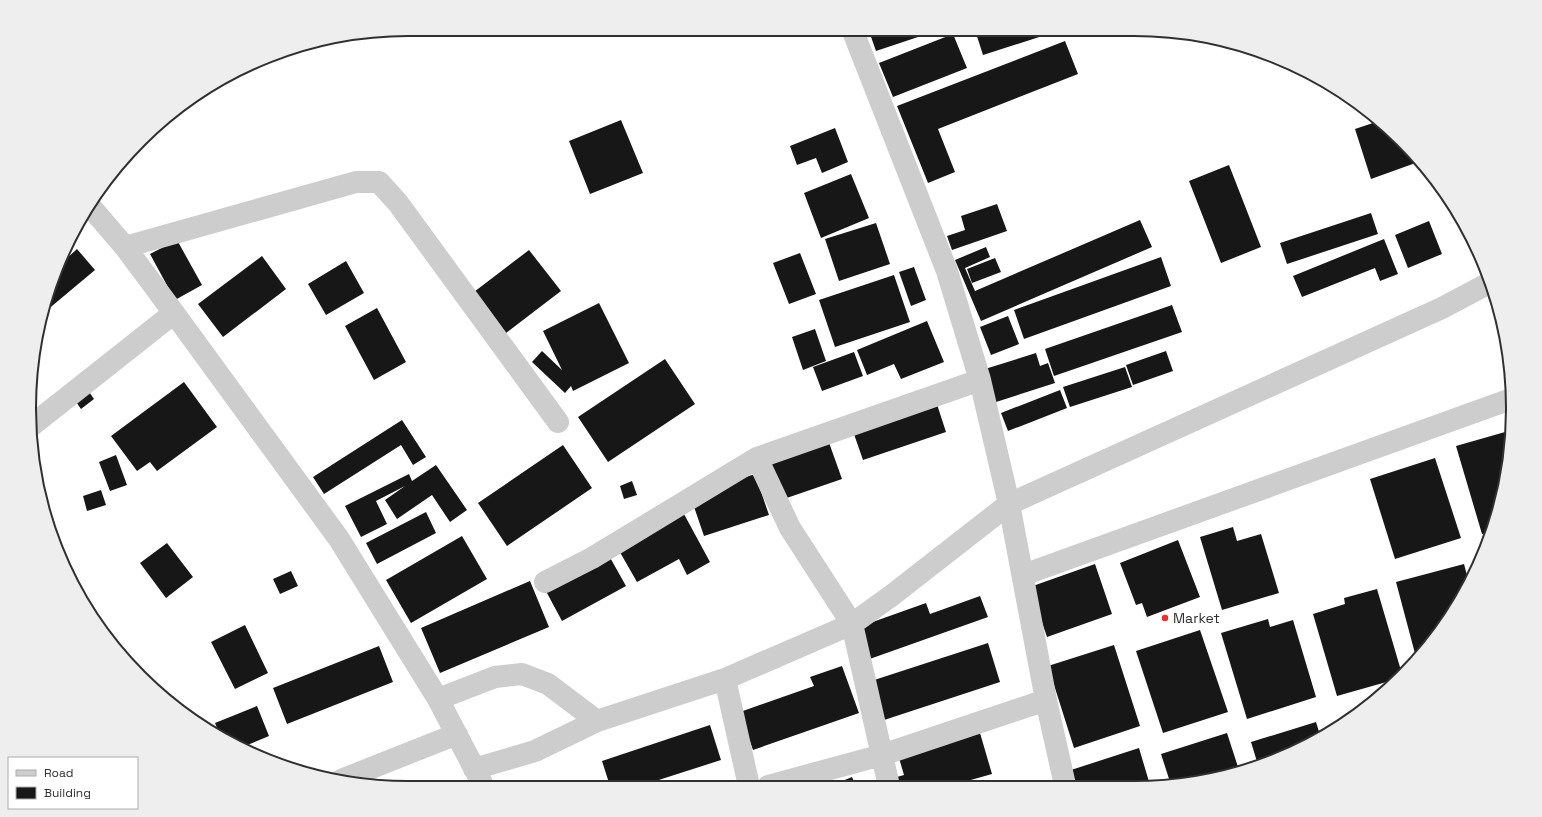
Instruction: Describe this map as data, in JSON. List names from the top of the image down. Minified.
{"places":["Market"],"legend":["Road","Building"]}
